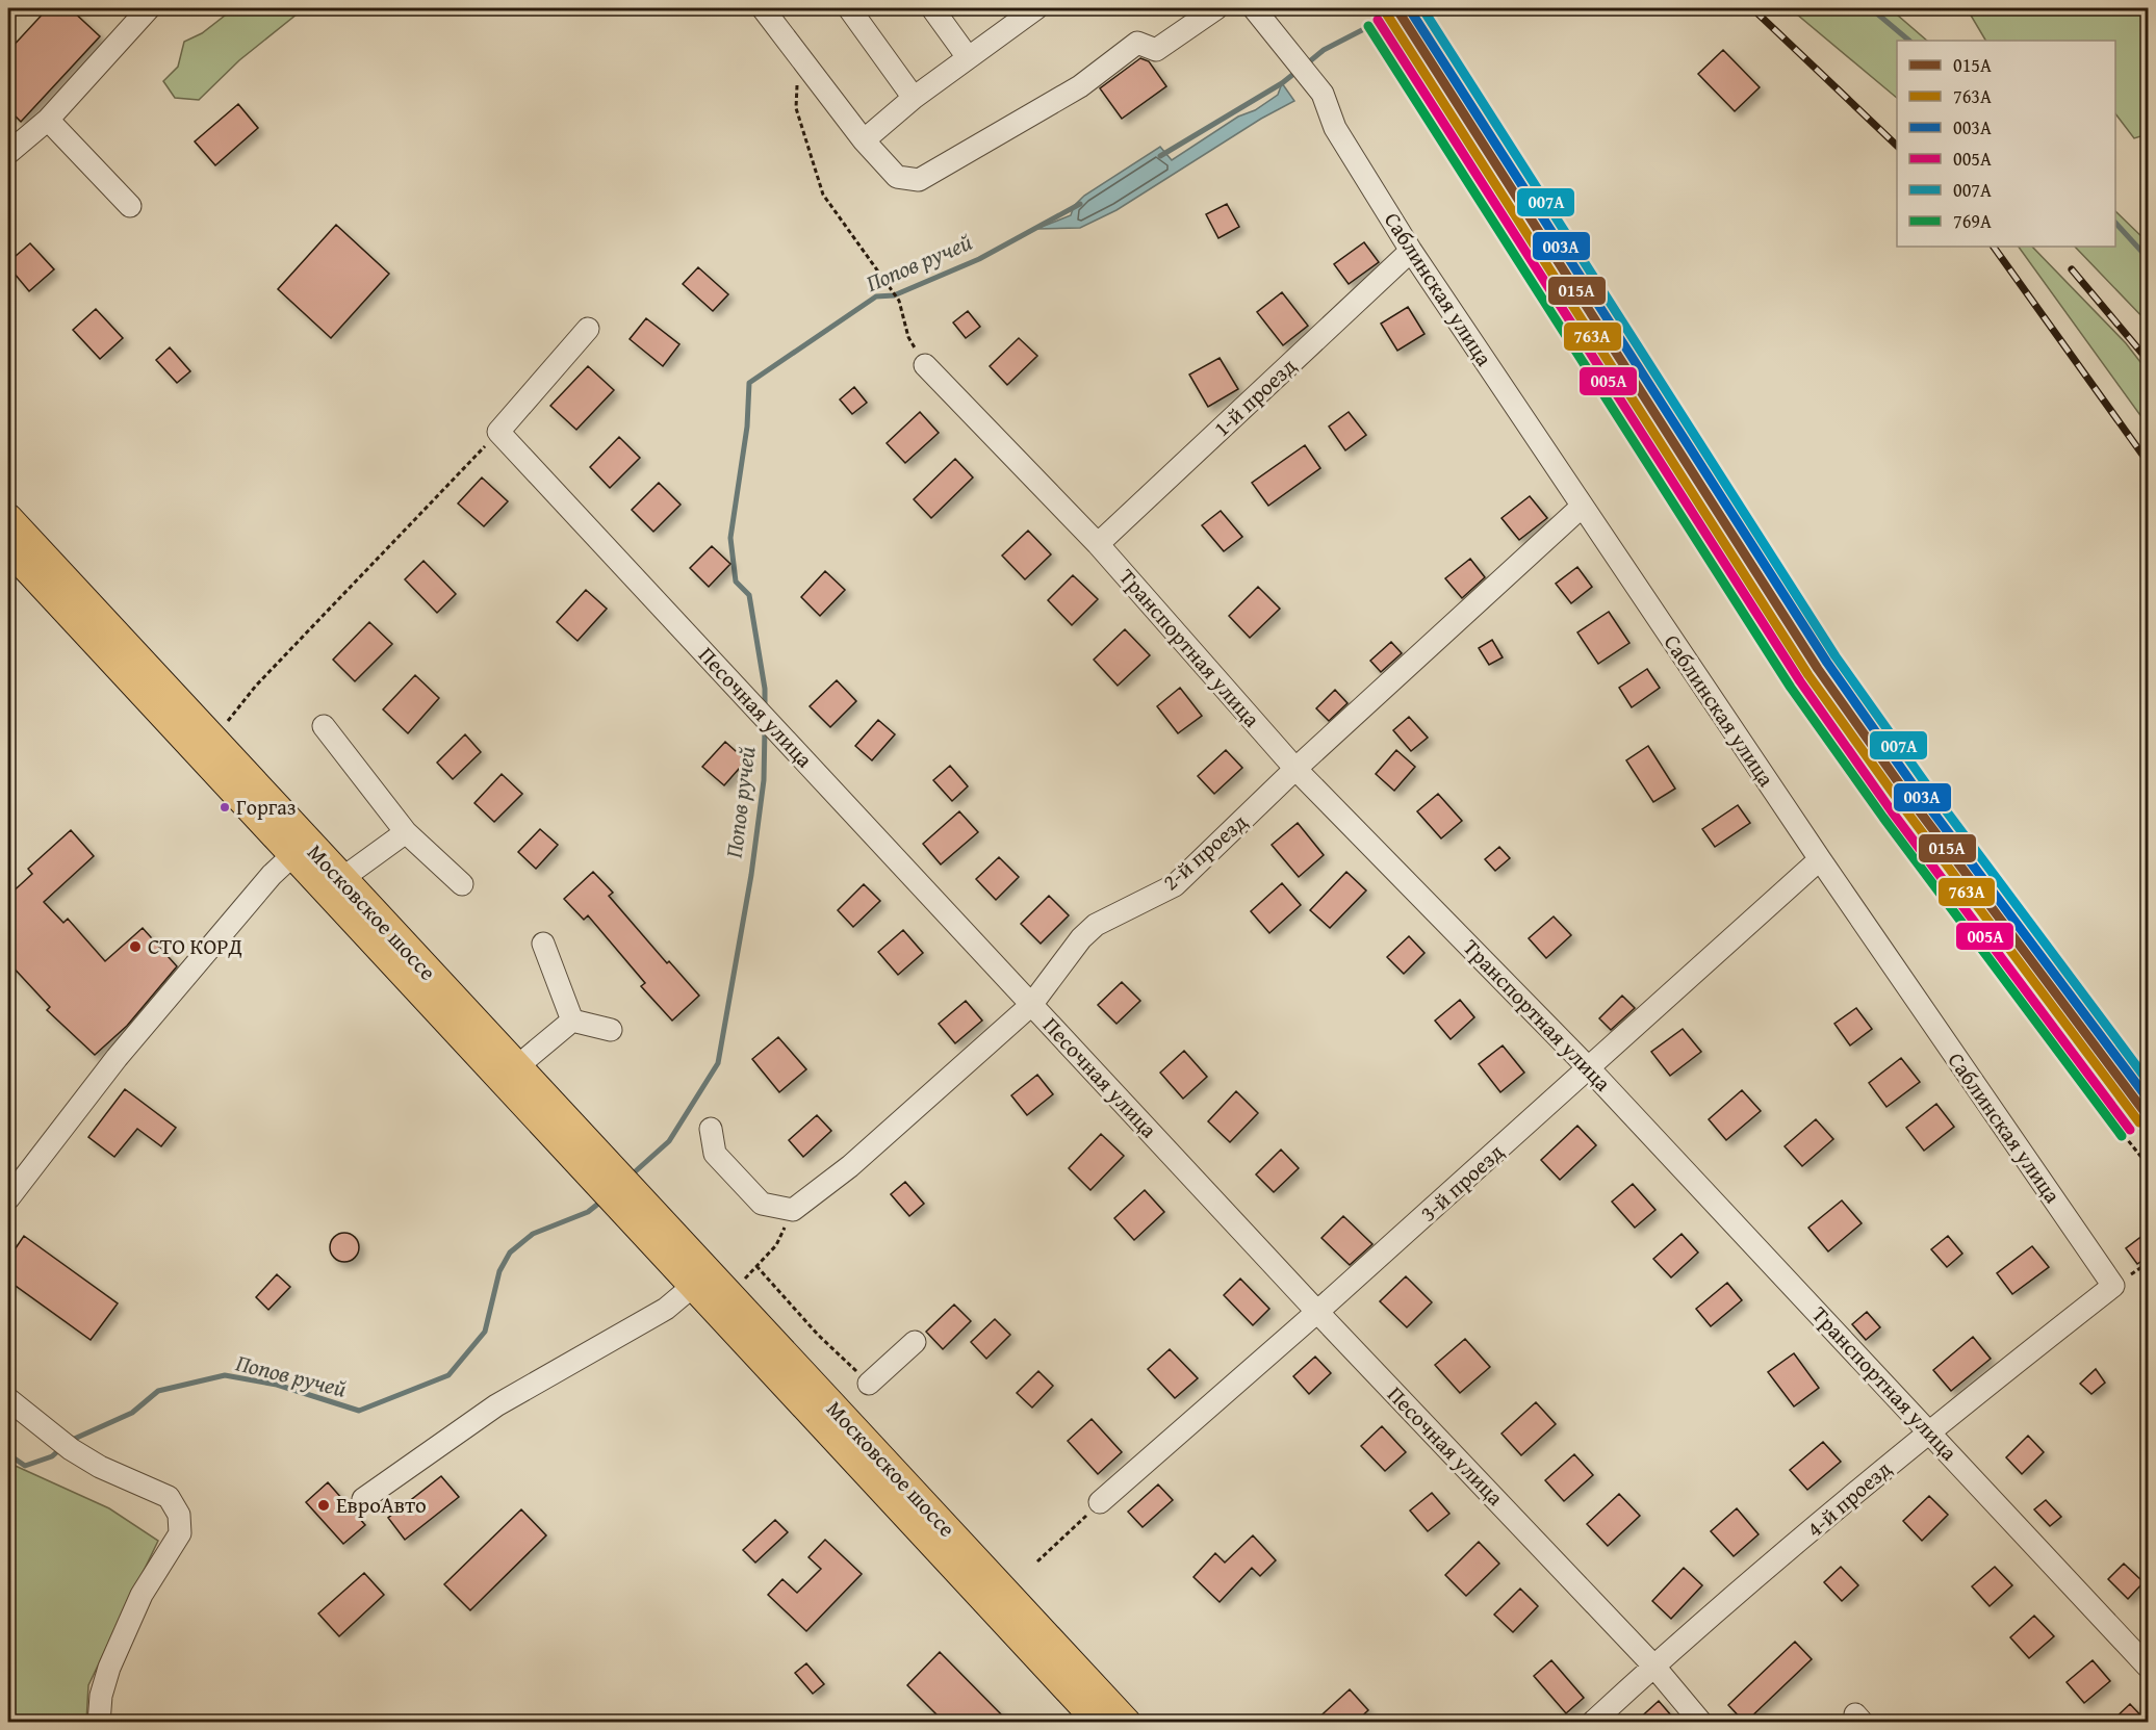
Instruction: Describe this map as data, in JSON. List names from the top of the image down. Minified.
{"streets":{"main road":["Московское шоссе"],"street":["Саблинская улица","1-й проезд","Транспортная улица","Песочная улица","2-й проезд","3-й проезд","4-й проезд"]},"crossings":[["Саблинская улица","1-й проезд"],["Саблинская улица","2-й проезд"],["Саблинская улица","3-й проезд"],["Саблинская улица","4-й проезд"],["1-й проезд","Транспортная улица"],["Транспортная улица","2-й проезд"],["Транспортная улица","3-й проезд"],["Транспортная улица","4-й проезд"],["Песочная улица","2-й проезд"],["Песочная улица","3-й проезд"],["Песочная улица","4-й проезд"]],"water":["Попов ручей"],"places":["Горгаз","СТО КОРД","ЕвроАвто"],"lines":["transit line 015А","transit line 003А","transit line 007А","transit line 763А","transit line 005А","transit line 769А"],"legend":["015А","763А","003А","005А","007А","769А"]}
